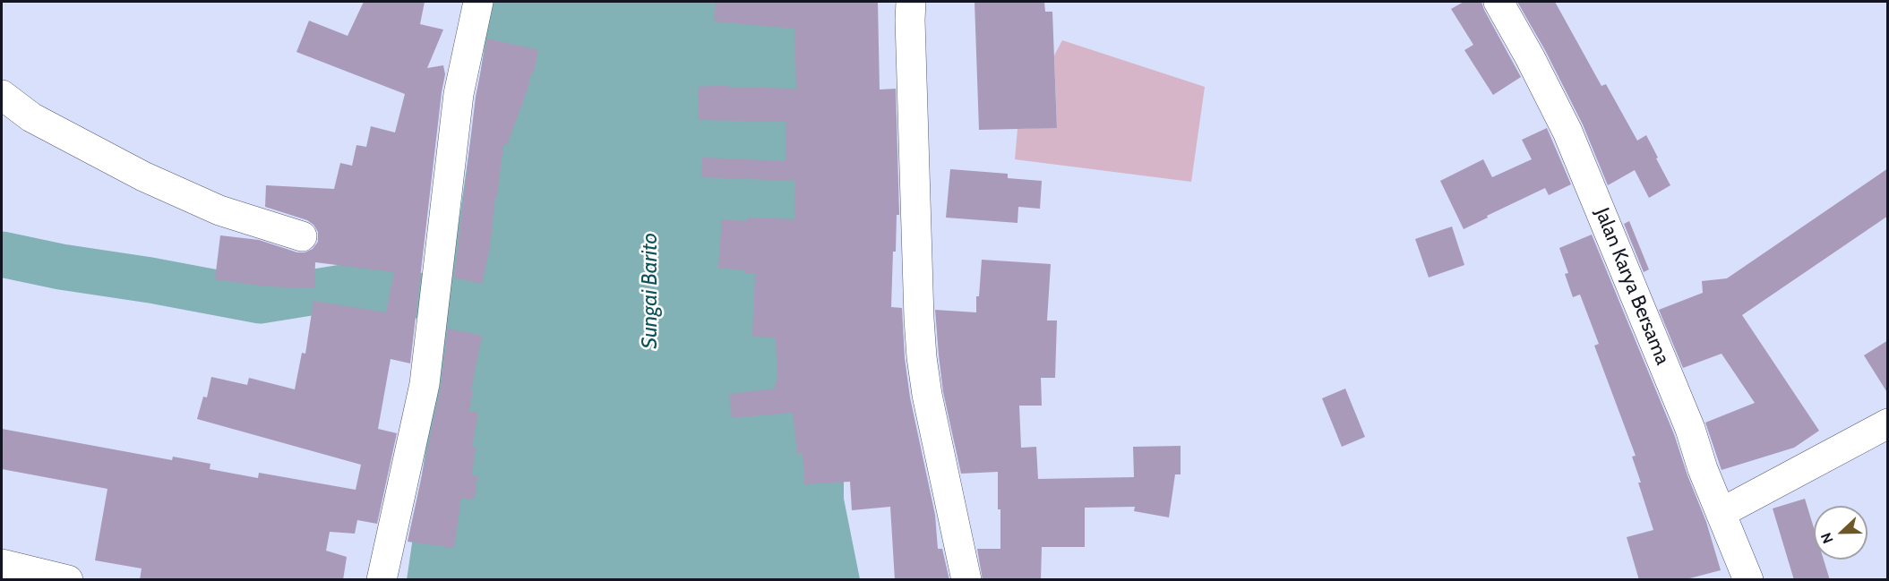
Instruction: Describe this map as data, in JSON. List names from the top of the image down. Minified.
{"streets":{"street":["Jalan Karya Bersama"]},"water":["Sungai Barito"],"north":"left"}
